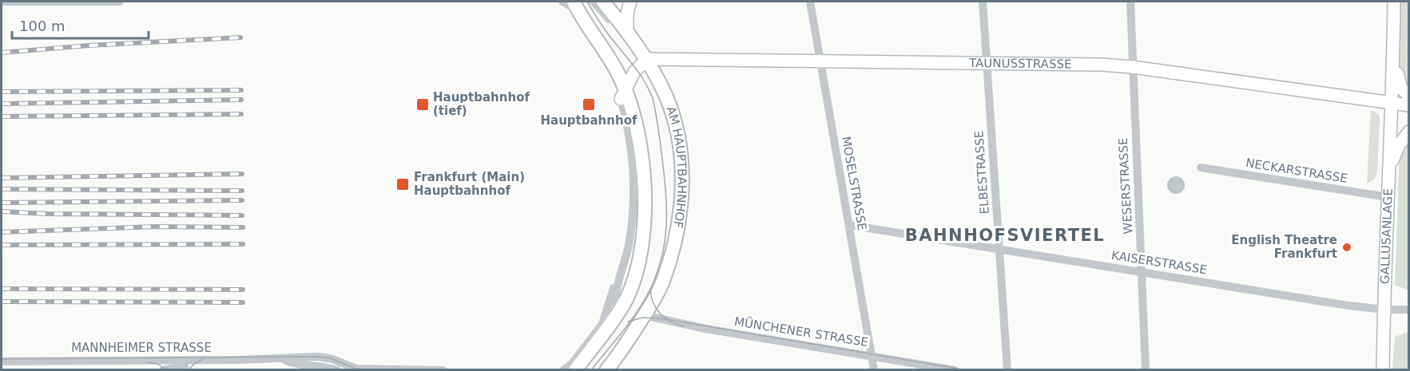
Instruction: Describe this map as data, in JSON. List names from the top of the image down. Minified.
{"streets":{"main road":["TAUNUSSTRASSE","AM HAUPTBAHNHOF","GALLUSANLAGE"],"street":["NECKARSTRASSE","ELBESTRASSE","MOSELSTRASSE","WESERSTRASSE","KAISERSTRASSE","MÜNCHENER STRASSE","MANNHEIMER STRASSE"]},"crossings":[["TAUNUSSTRASSE","AM HAUPTBAHNHOF"],["TAUNUSSTRASSE","ELBESTRASSE"],["TAUNUSSTRASSE","MOSELSTRASSE"],["TAUNUSSTRASSE","WESERSTRASSE"],["TAUNUSSTRASSE","GALLUSANLAGE"],["AM HAUPTBAHNHOF","MÜNCHENER STRASSE"],["NECKARSTRASSE","GALLUSANLAGE"],["ELBESTRASSE","KAISERSTRASSE"],["MOSELSTRASSE","KAISERSTRASSE"],["MOSELSTRASSE","MÜNCHENER STRASSE"],["WESERSTRASSE","KAISERSTRASSE"],["GALLUSANLAGE","KAISERSTRASSE"]],"districts":["BAHNHOFSVIERTEL"],"places":{"transit":["Hauptbahnhof (tief)","Hauptbahnhof","Frankfurt (Main) Hauptbahnhof"],"other":["English Theatre Frankfurt"]},"scale_bar":"100 m"}
